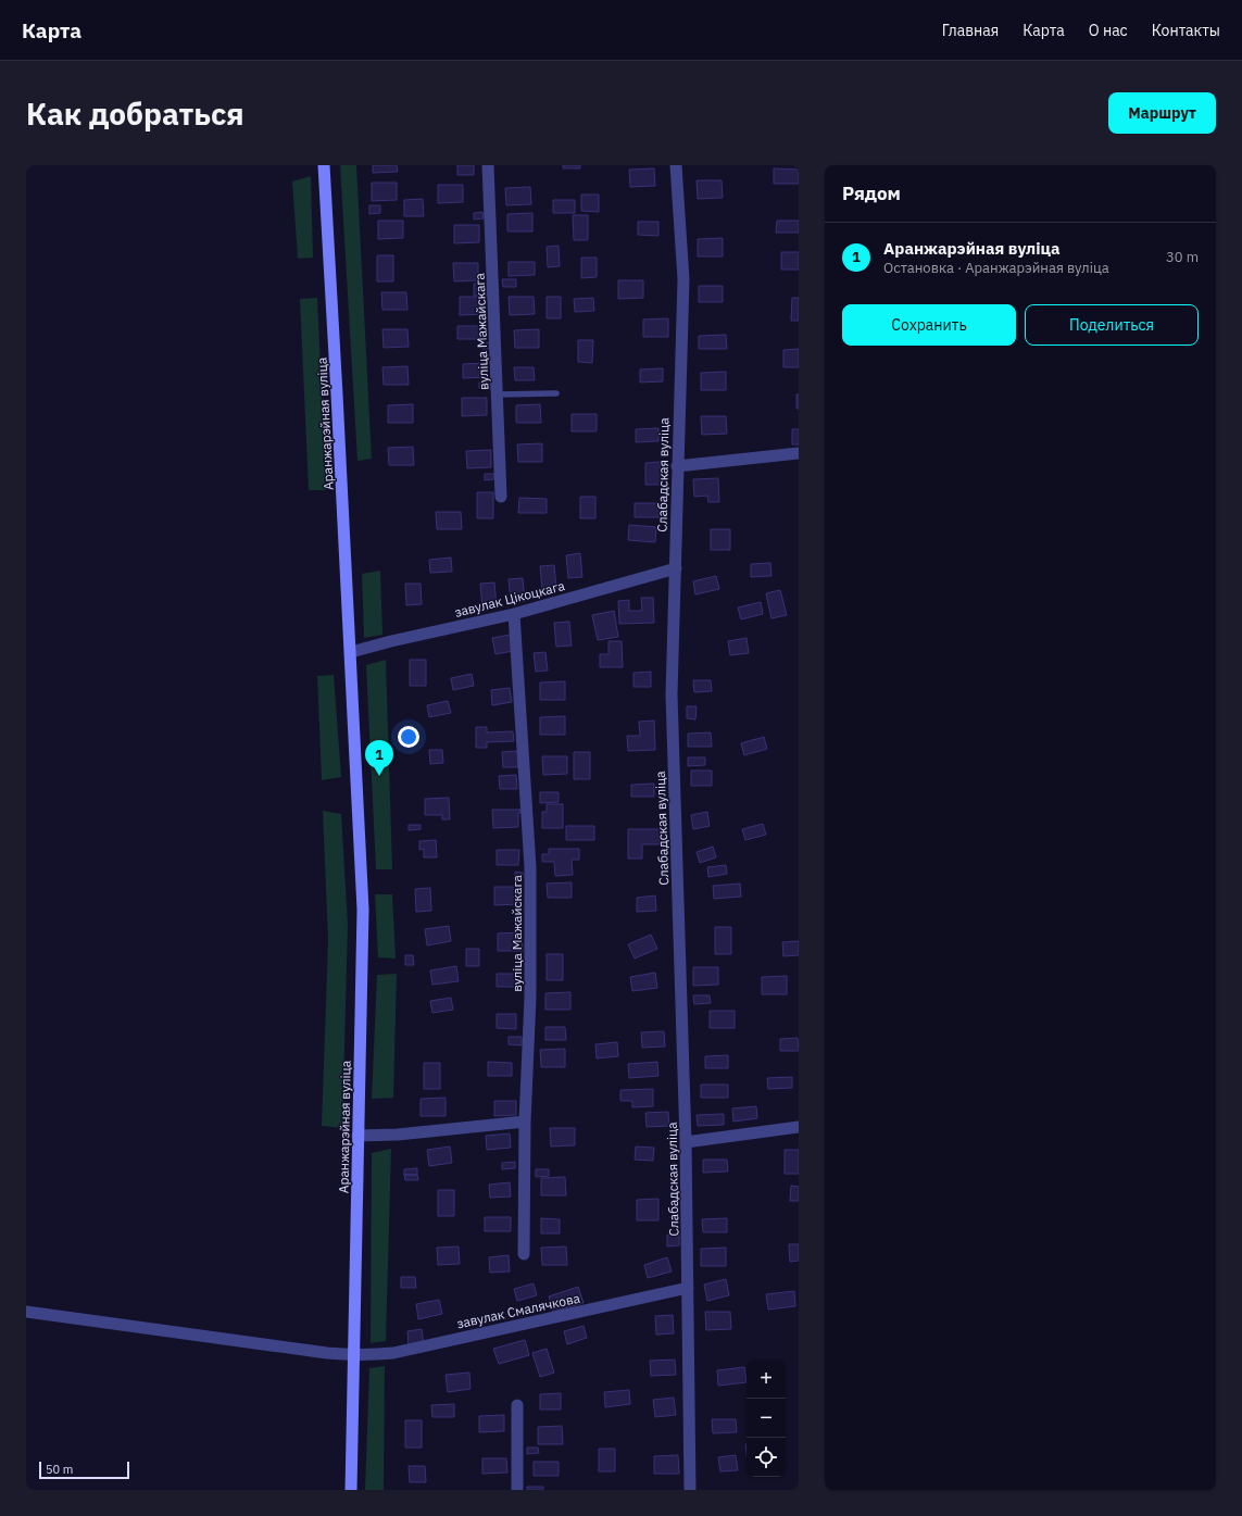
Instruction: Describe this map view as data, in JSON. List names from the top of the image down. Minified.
{"streets":{"main road":["Аранжарэйная вуліца"],"street":["вуліца Мажайскага","Слабадская вуліца","завулак Цікоцкага","завулак Смалячкова"]},"crossings":[["вуліца Мажайскага","завулак Цікоцкага"],["Аранжарэйная вуліца","завулак Цікоцкага"],["Аранжарэйная вуліца","завулак Смалячкова"],["Слабадская вуліца","завулак Цікоцкага"],["Слабадская вуліца","завулак Смалячкова"]],"scale_bar":"50 m","page":{"header":"Карта","nav":["Главная","Карта","О нас","Контакты"],"buttons":["Маршрут",["Сохранить","Поделиться"]],"title":"Как добраться","heading":"Рядом","list":[{"mark":"1","name":"Аранжарэйная вуліца","note":"Остановка · Аранжарэйная вуліца","value":"30 m"}],"pins":"1","map_buttons":["+","−"],"scale":"50 m"}}
